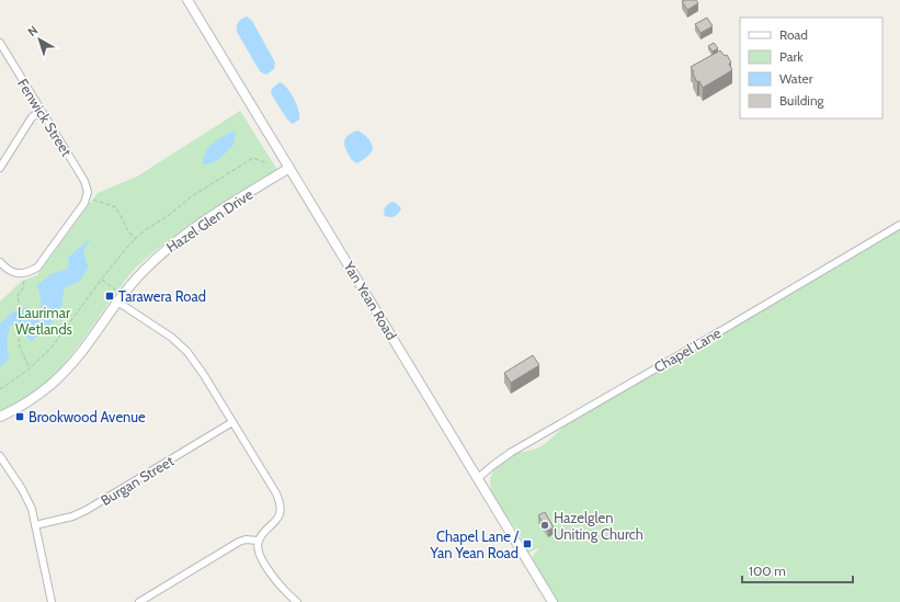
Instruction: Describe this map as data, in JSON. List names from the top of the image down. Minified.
{"streets":{"main road":["Hazel Glen Drive","Yan Yean Road"],"street":["Fenwick Street","Chapel Lane","Burgan Street"]},"crossings":[["Hazel Glen Drive","Yan Yean Road"],["Yan Yean Road","Chapel Lane"]],"parks":["Laurimar Wetlands"],"places":{"transit":["Tarawera Road","Brookwood Avenue","Chapel Lane / Yan Yean Road"],"other":["Hazelglen Uniting Church"]},"legend":["Road","Park","Water","Building"],"scale_bar":"100 m","north":"top left"}
